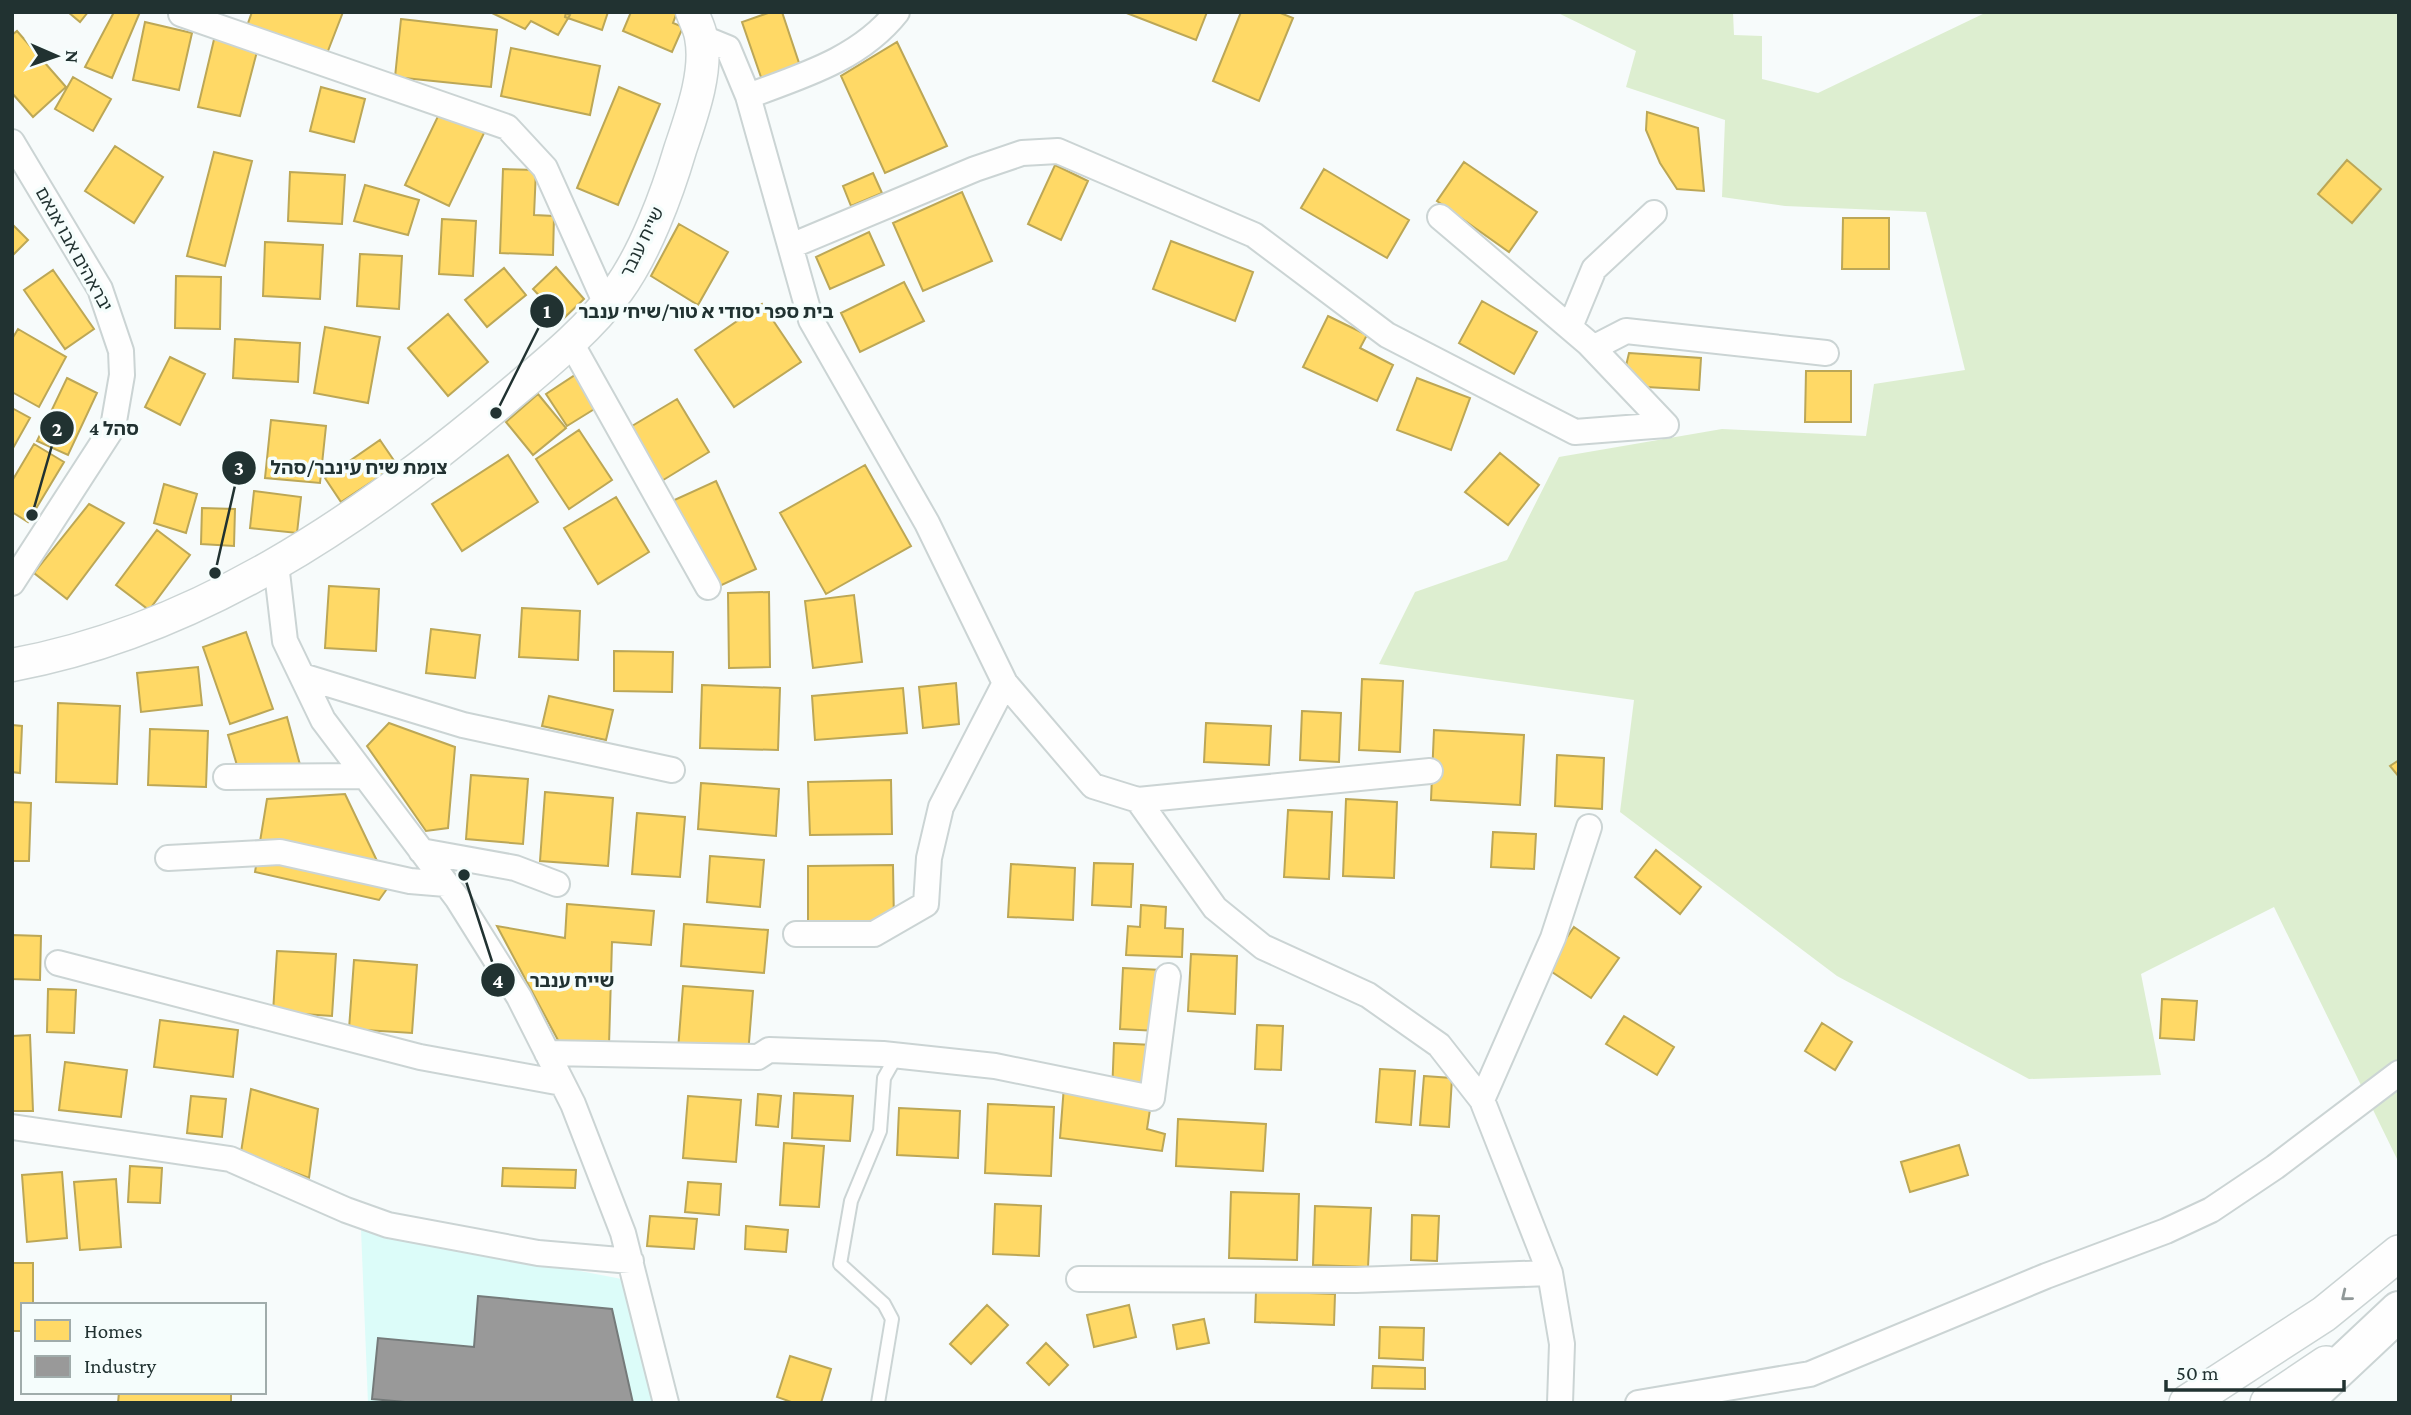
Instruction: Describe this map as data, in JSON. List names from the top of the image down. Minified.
{"streets":{"street":["שייח ענבר","יבראהים אבו אנאם"]},"places":["בית ספר יסודי א טור/שיח׳ ענבר","סהל 4","צומת שיח עינבר/סהל","שייח ענבר"],"legend":["Homes","Industry"],"scale_bar":"50 m","north":"right"}
